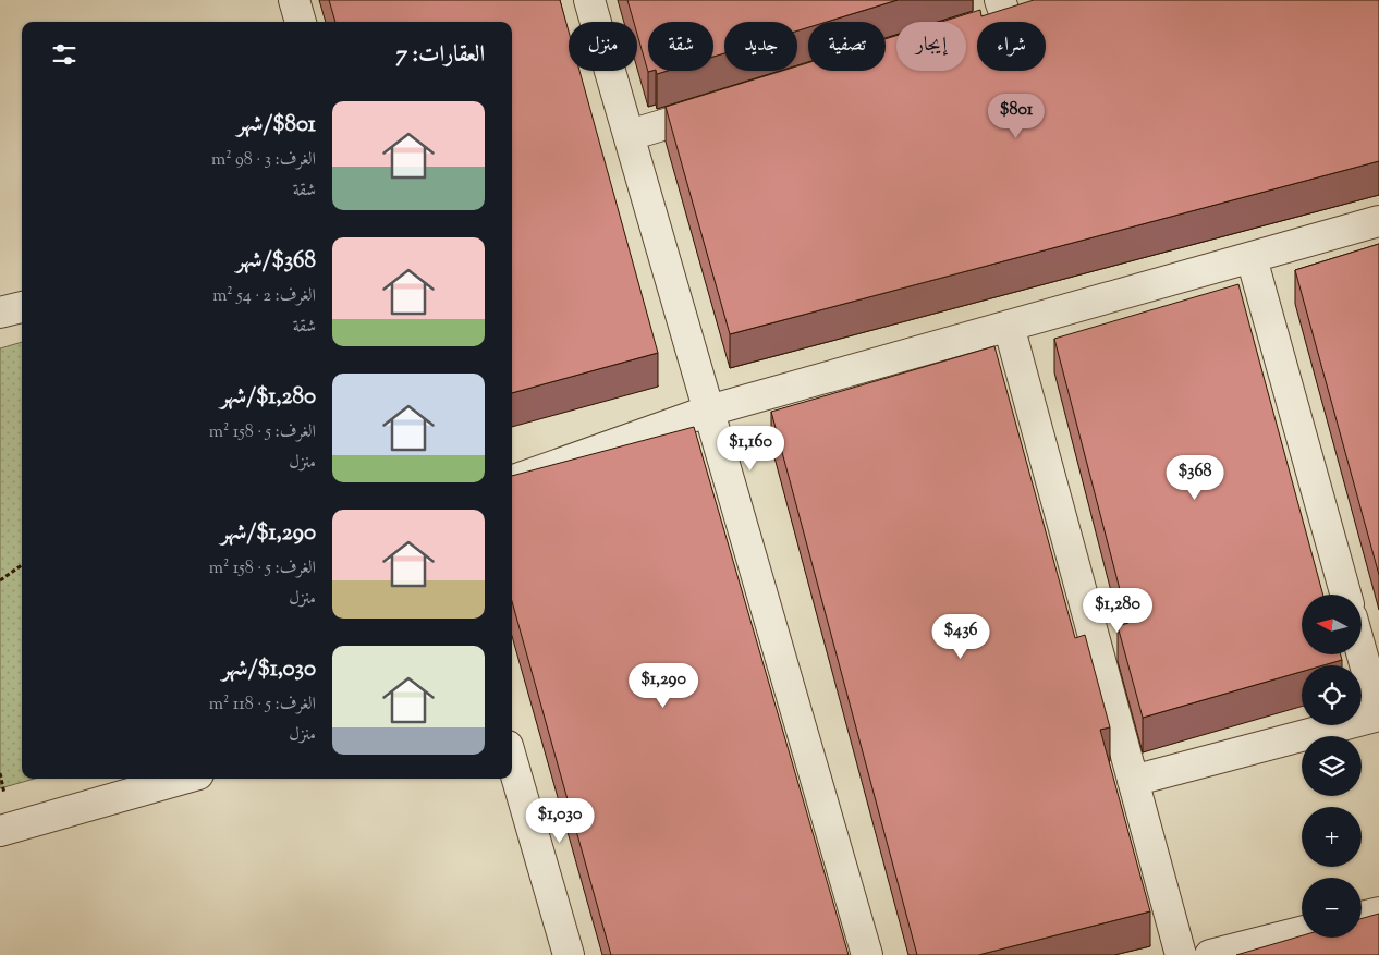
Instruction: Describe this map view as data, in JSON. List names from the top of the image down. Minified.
{"north":"left","page":{"chip":["شراء","إيجار","تصفية","جديد","شقة","منزل"],"heading":"العقارات: 7","list":[{"name":"$801/شهر","note":"الغرف: 3 · 98 m² · شقة"},{"name":"$368/شهر","note":"الغرف: 2 · 54 m² · شقة"},{"name":"$1,280/شهر","note":"الغرف: 5 · 158 m² · منزل"},{"name":"$1,290/شهر","note":"الغرف: 5 · 158 m² · منزل"},{"name":"$1,030/شهر","note":"الغرف: 5 · 118 m² · منزل"}],"price":["$801","$1,160","$368","$1,280","$436","$1,290","$1,030"],"map_buttons":["+","−"]}}
